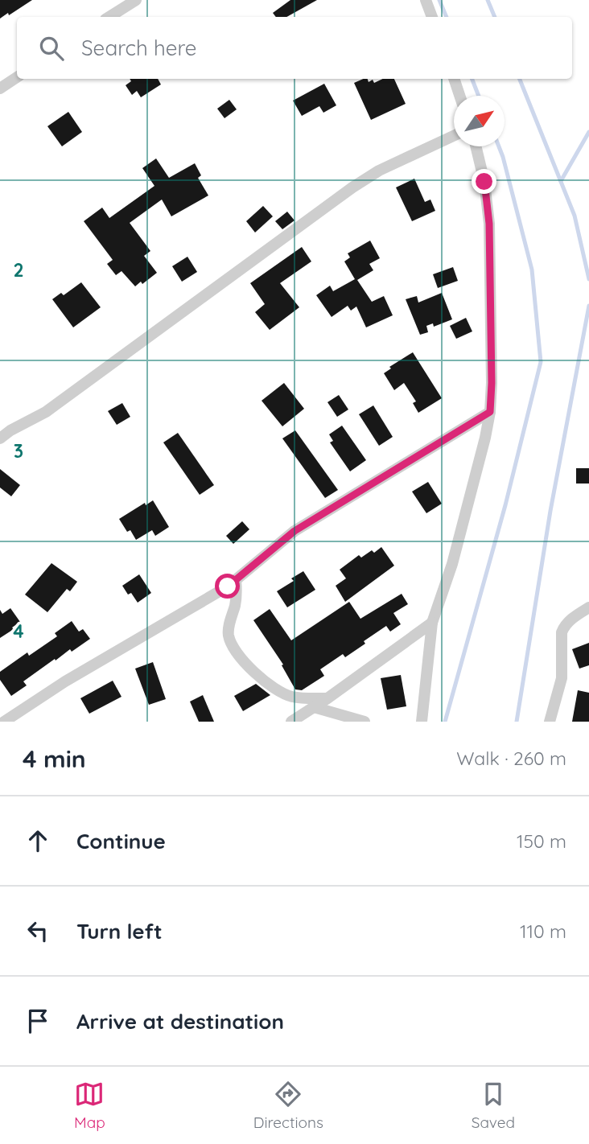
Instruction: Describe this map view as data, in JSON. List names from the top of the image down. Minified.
{"north":"top right","page":{"search":"Search here","heading":["4 min","Walk · 260 m"],"list":[["Continue","150 m"],["Turn left","110 m"],"Arrive at destination"],"nav":["Map","Directions","Saved"]},"grid":{"rows":["2","3","4"]}}
